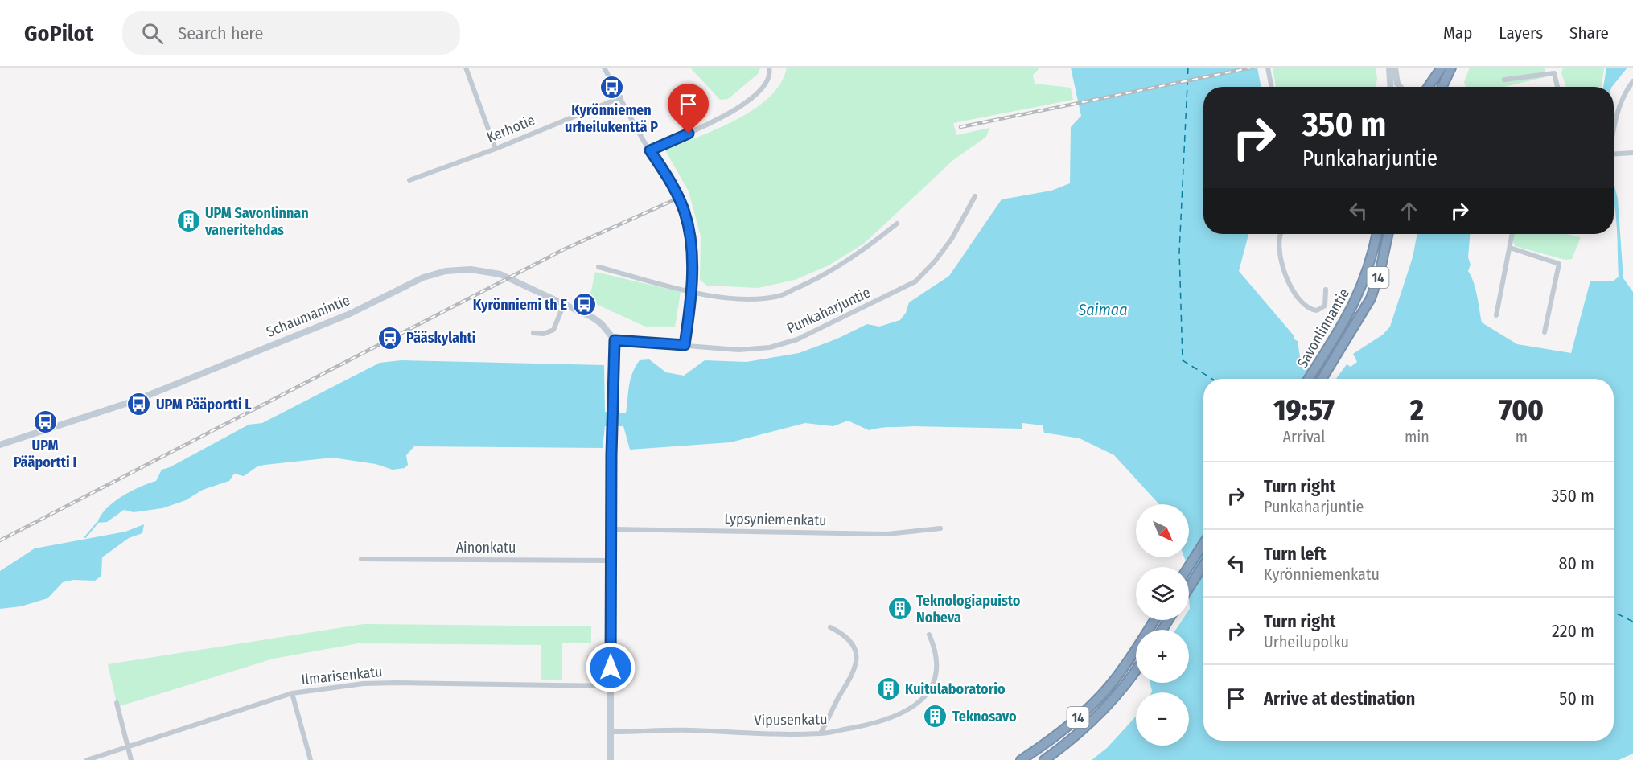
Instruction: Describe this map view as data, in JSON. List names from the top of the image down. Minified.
{"streets":{"highway":["14","Savonlinnantie"],"street":["Kerhotie","Punkaharjuntie","Schaumanintie","Lypsyniemenkatu","Ainonkatu","Ilmarisenkatu","Vipusenkatu"]},"crossings":[["Punkaharjuntie","Schaumanintie"]],"water":["Saimaa"],"places":{"bus stop":["Kyrönniemen urheilukenttä P","Kyrönniemi th E","UPM Pääportti L","UPM Pääportti I"],"building":["UPM Savonlinnan vaneritehdas","Teknologiapuisto Noheva","Kuitulaboratorio","Teknosavo"],"station":["Pääskylahti"]},"north":"bottom right","page":{"header":"GoPilot","search":"Search here","nav":["Map","Layers","Share"],"turn":["350 m","Punkaharjuntie"],"eta":["19:57","Arrival","2","min","700","m"],"list":[{"name":"Turn right","note":"Punkaharjuntie","value":"350 m"},{"name":"Turn left","note":"Kyrönniemenkatu","value":"80 m"},{"name":"Turn right","note":"Urheilupolku","value":"220 m"},{"name":"Arrive at destination","value":"50 m"}],"map_buttons":["+","−"]}}
